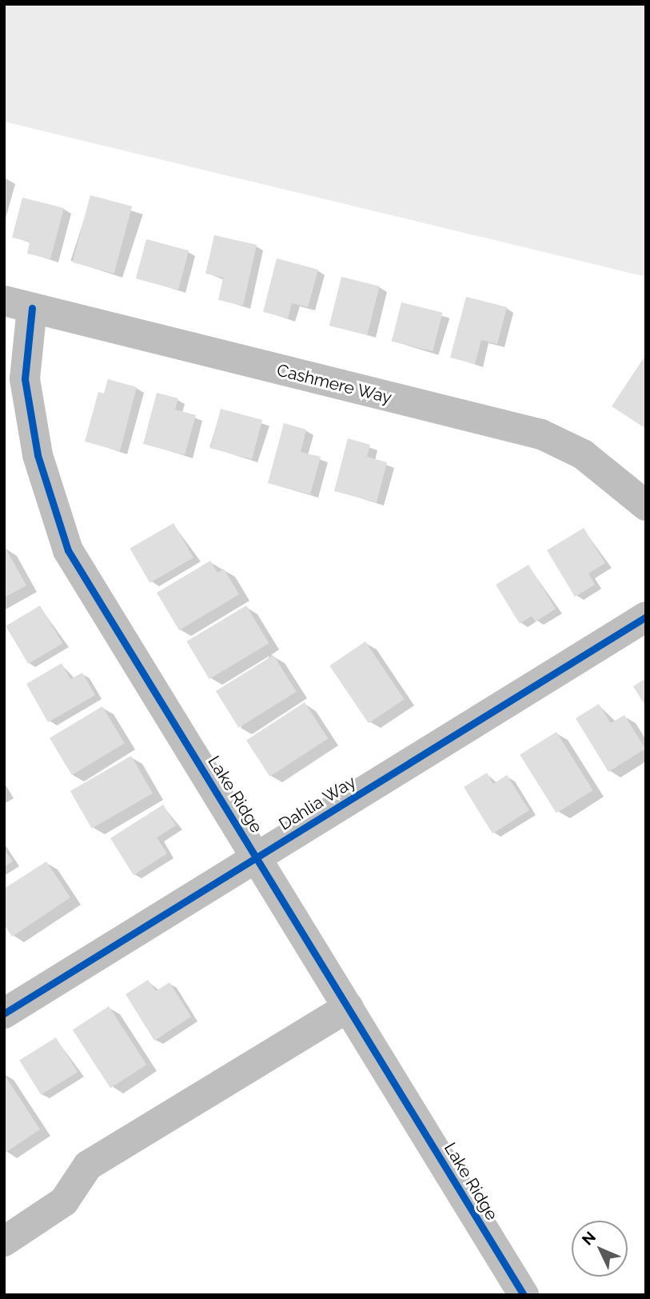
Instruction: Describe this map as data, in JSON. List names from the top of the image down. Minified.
{"streets":{"street":["Cashmere Way","Lake Ridge","Dahlia Way"]},"crossings":[["Cashmere Way","Lake Ridge"],["Lake Ridge","Dahlia Way"]],"north":"top left"}
